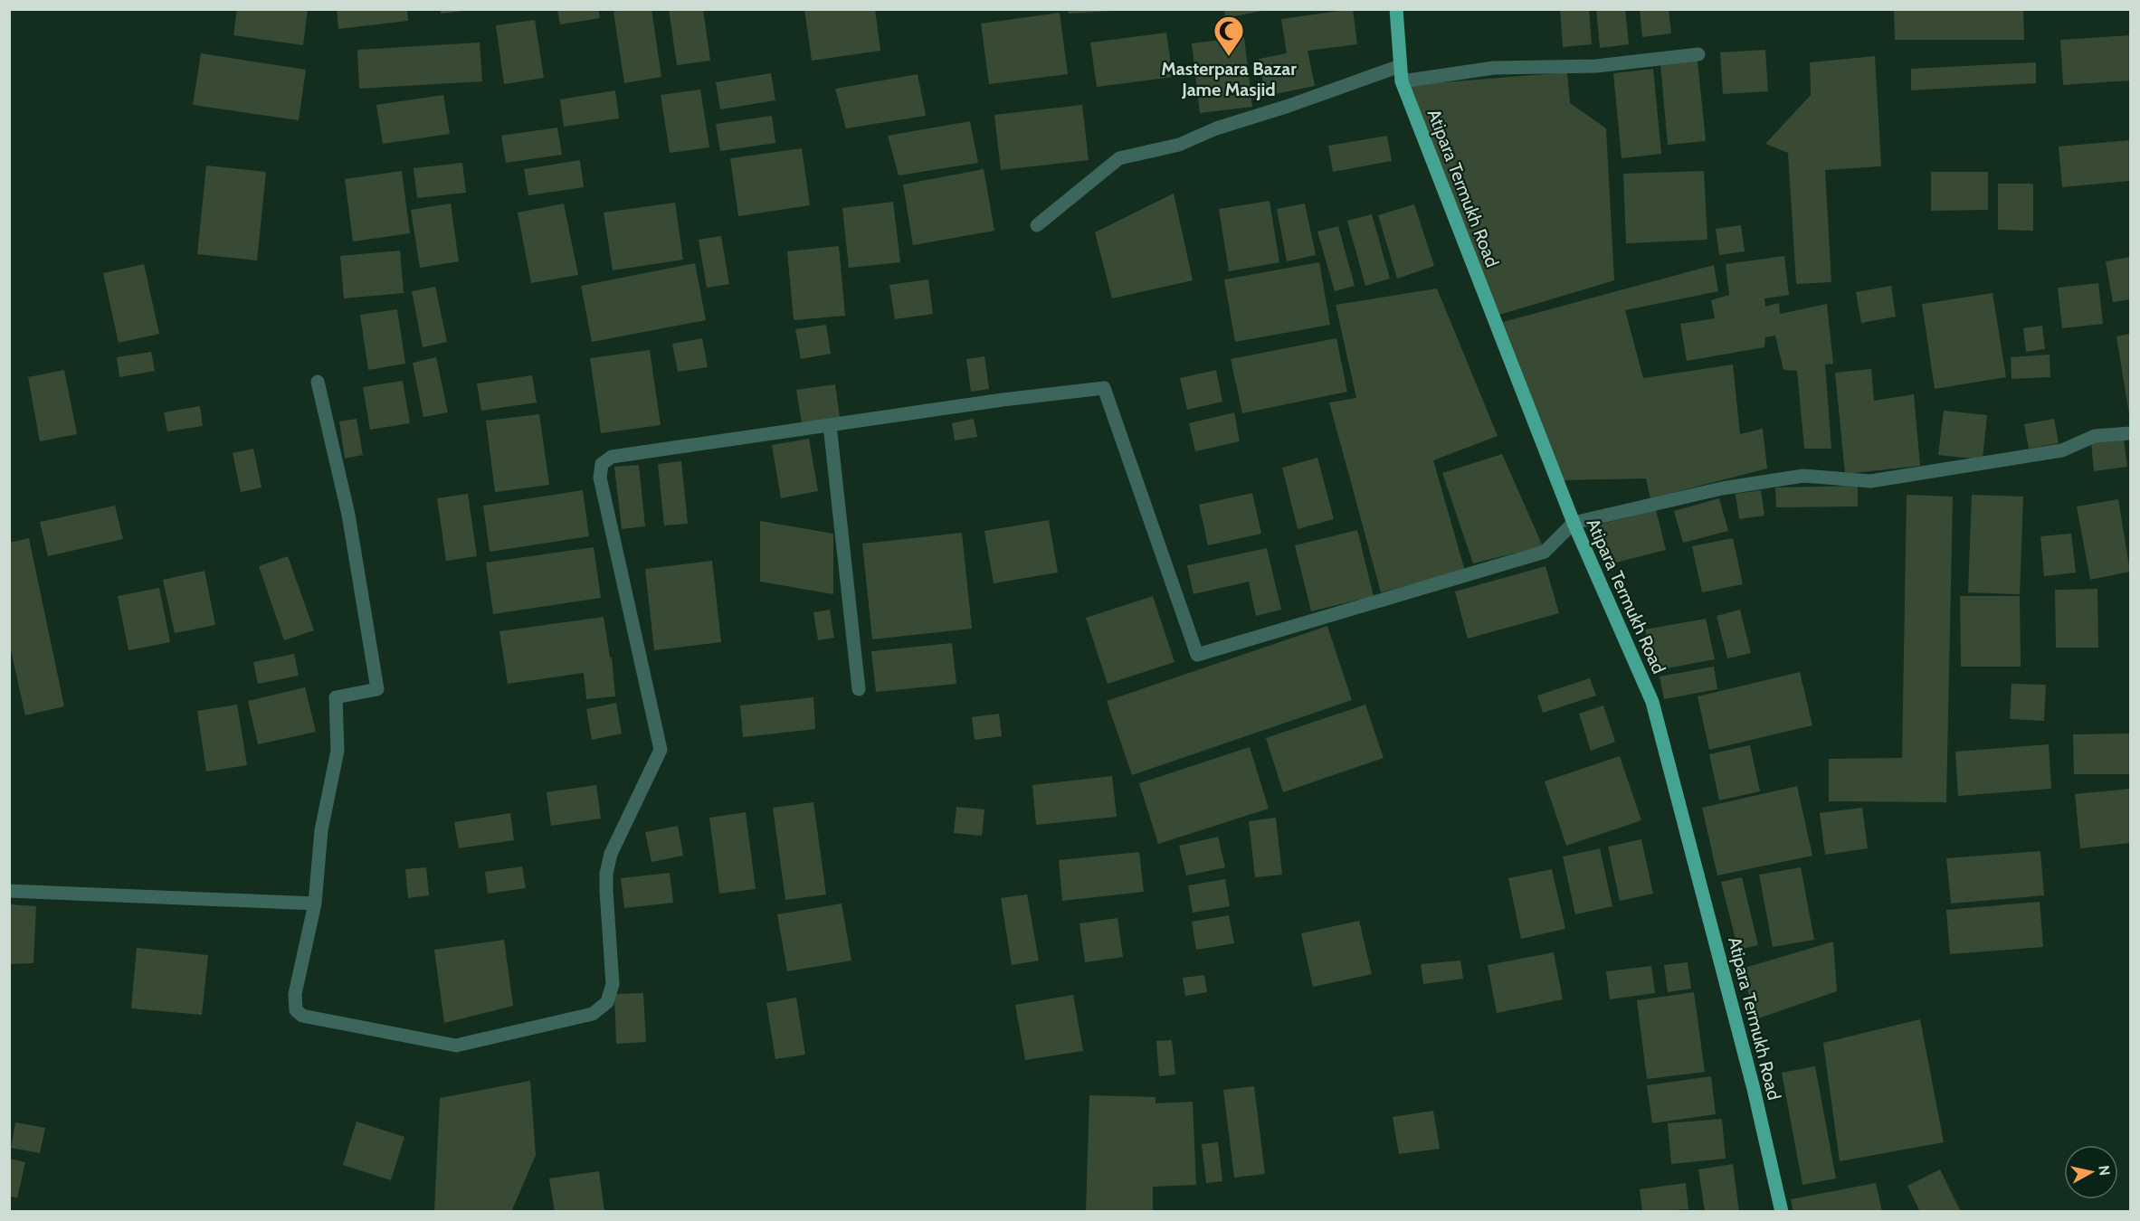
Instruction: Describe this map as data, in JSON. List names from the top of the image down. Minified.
{"streets":{"main road":["Atipara Termukh Road"]},"places":{"mosque":["Masterpara Bazar Jame Masjid"]},"north":"right"}
